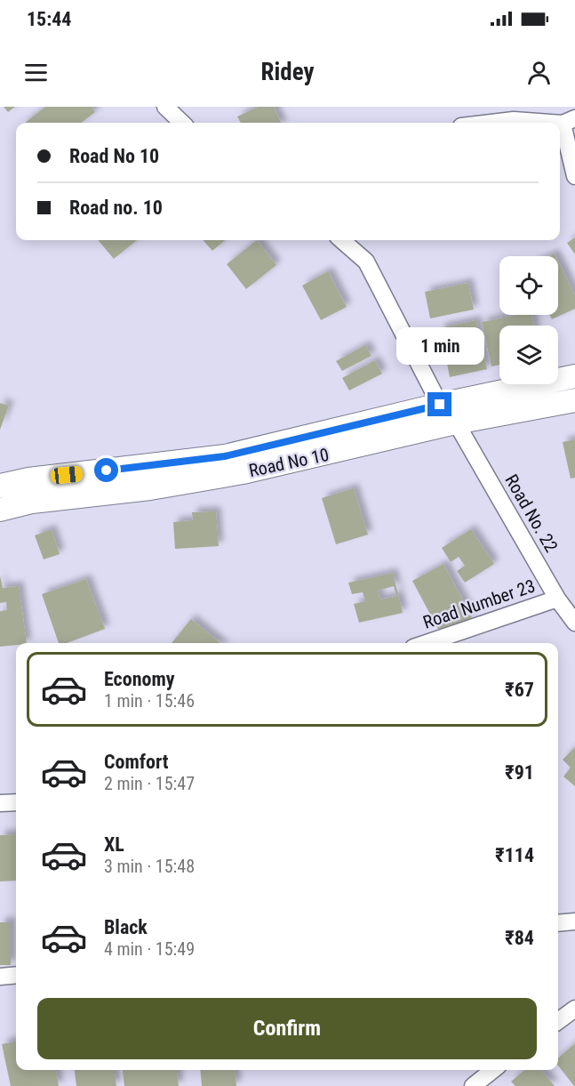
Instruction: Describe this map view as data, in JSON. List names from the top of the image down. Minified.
{"streets":{"main road":["Road No 10"],"street":["Road No. 22","Road Number 23"]},"crossings":[["Road No 10","Road No. 22"],["Road No. 22","Road Number 23"]],"page":{"status":"15:44","header":"Ridey","banner":["Road No 10","Road no. 10"],"bubble":"1 min","list":[{"name":"Economy","note":"1 min · 15:46","value":"₹67"},{"name":"Comfort","note":"2 min · 15:47","value":"₹91"},{"name":"XL","note":"3 min · 15:48","value":"₹114"},{"name":"Black","note":"4 min · 15:49","value":"₹84"}],"buttons":"Confirm"}}
